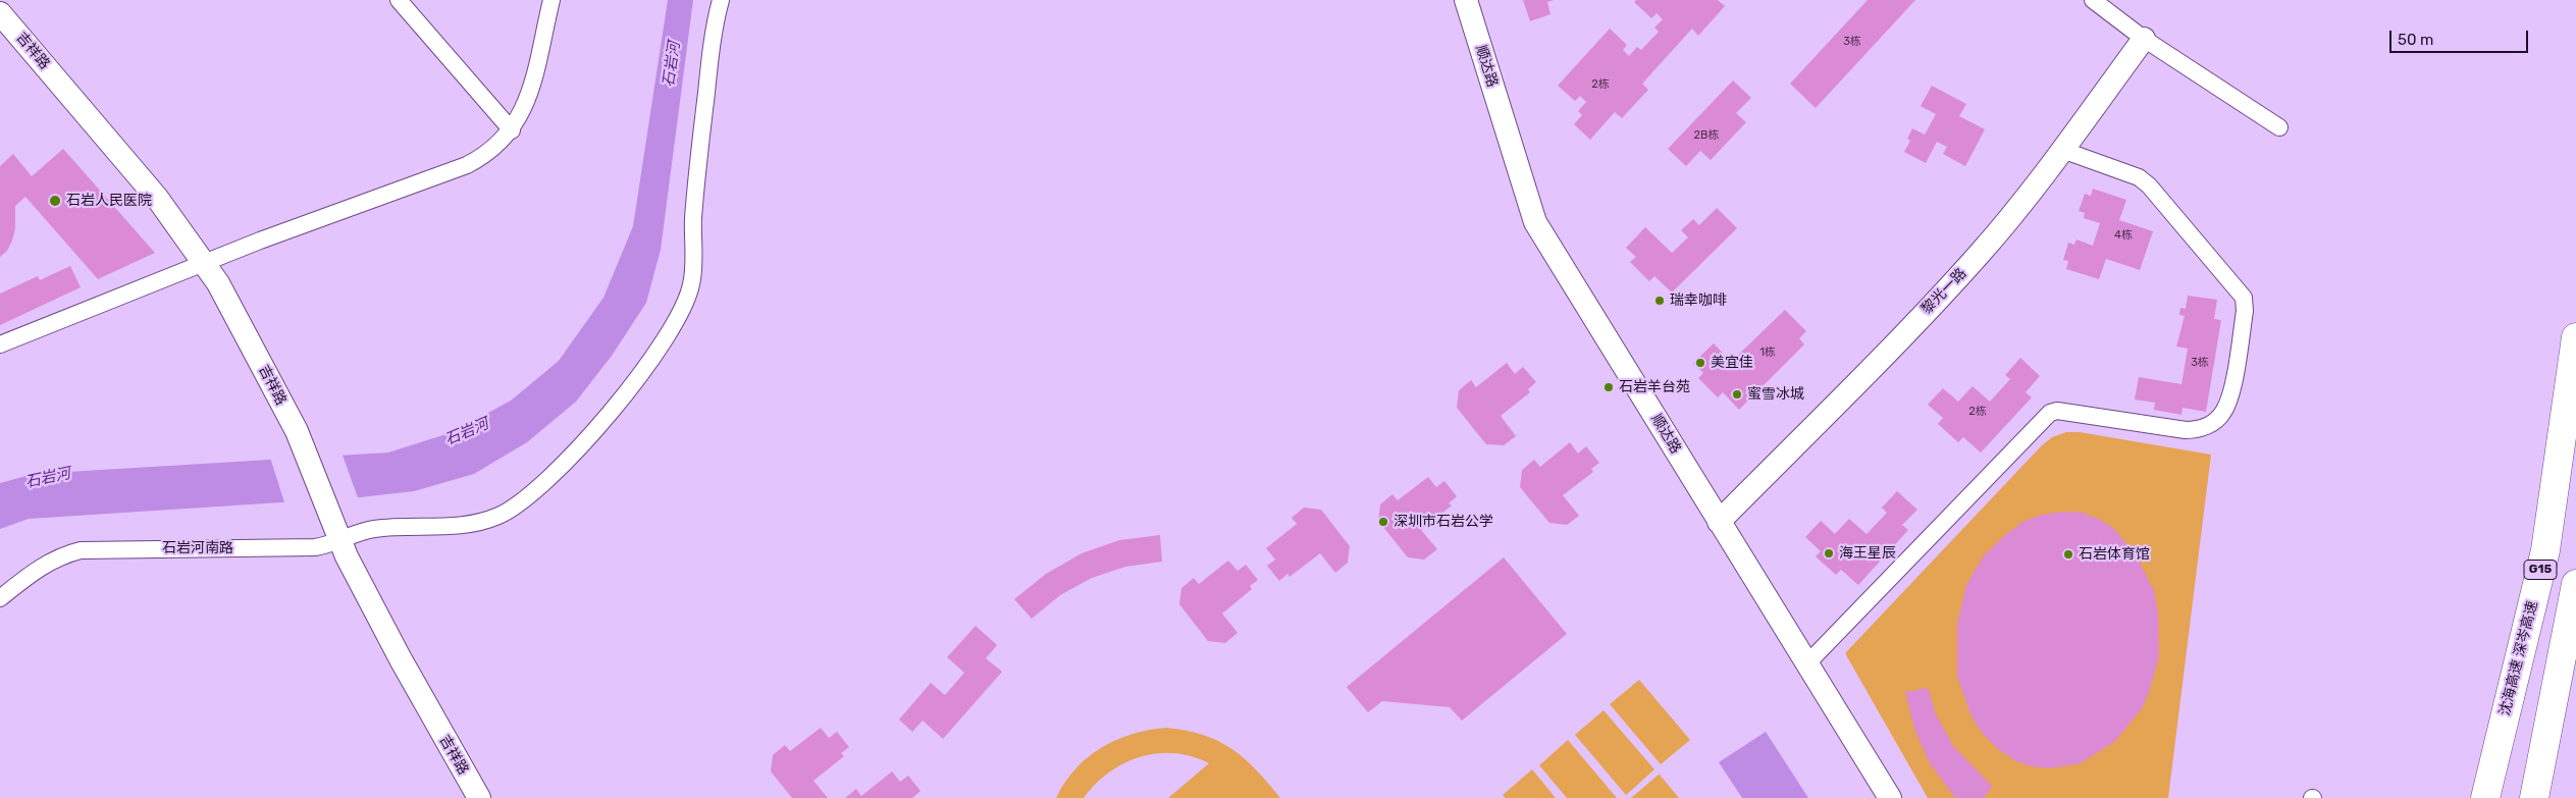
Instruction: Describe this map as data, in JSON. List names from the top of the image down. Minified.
{"streets":{"highway":["G15","沈海高速 深岑高速"],"street":["吉祥路","顺达路","黎光一路","石岩河南路"]},"crossings":[["吉祥路","石岩河南路"],["顺达路","黎光一路"]],"water":["石岩河"],"places":["石岩人民医院","瑞幸咖啡","美宜佳","石岩羊台苑","蜜雪冰城","深圳市石岩公学","海王星辰","石岩体育馆"],"house_numbers":["3栋","2栋","2B栋","4栋","1栋","3栋","2栋"],"scale_bar":"50 m"}
